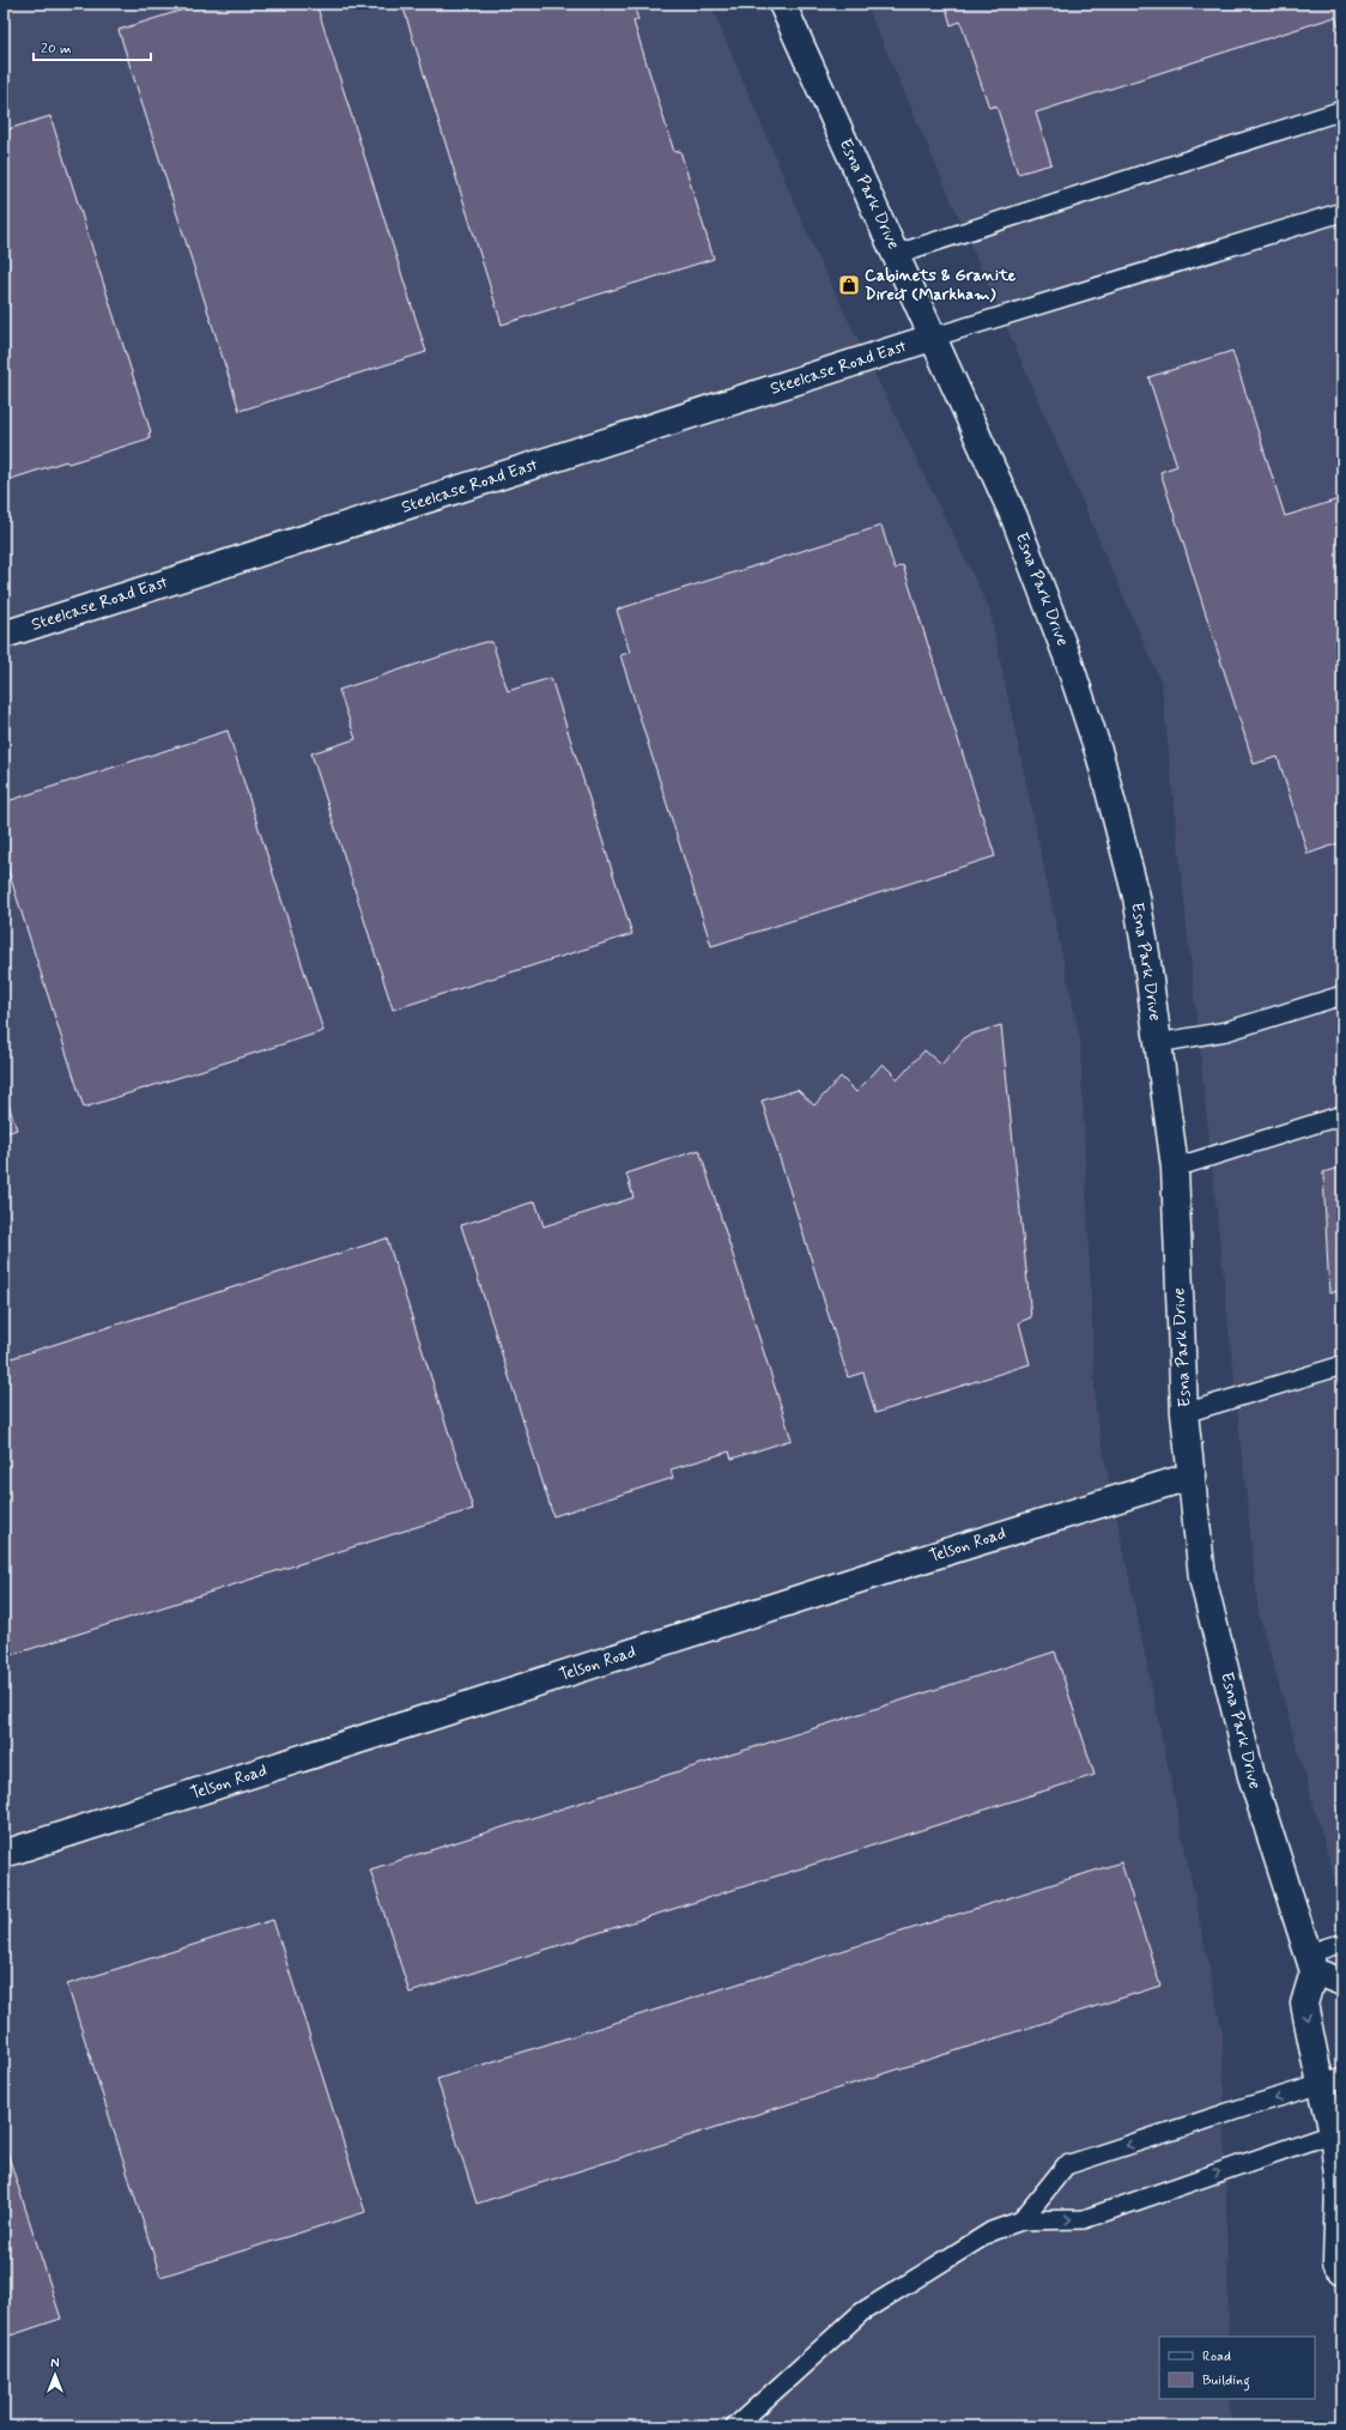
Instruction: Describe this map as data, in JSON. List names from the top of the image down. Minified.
{"streets":{"street":["Esna Park Drive","Steelcase Road East","Telson Road"]},"crossings":[["Esna Park Drive","Steelcase Road East"],["Esna Park Drive","Telson Road"]],"places":{"shop":["Cabinets & Granite Direct (Markham)"]},"legend":["Road","Building"],"scale_bar":"20 m","north":"top"}
